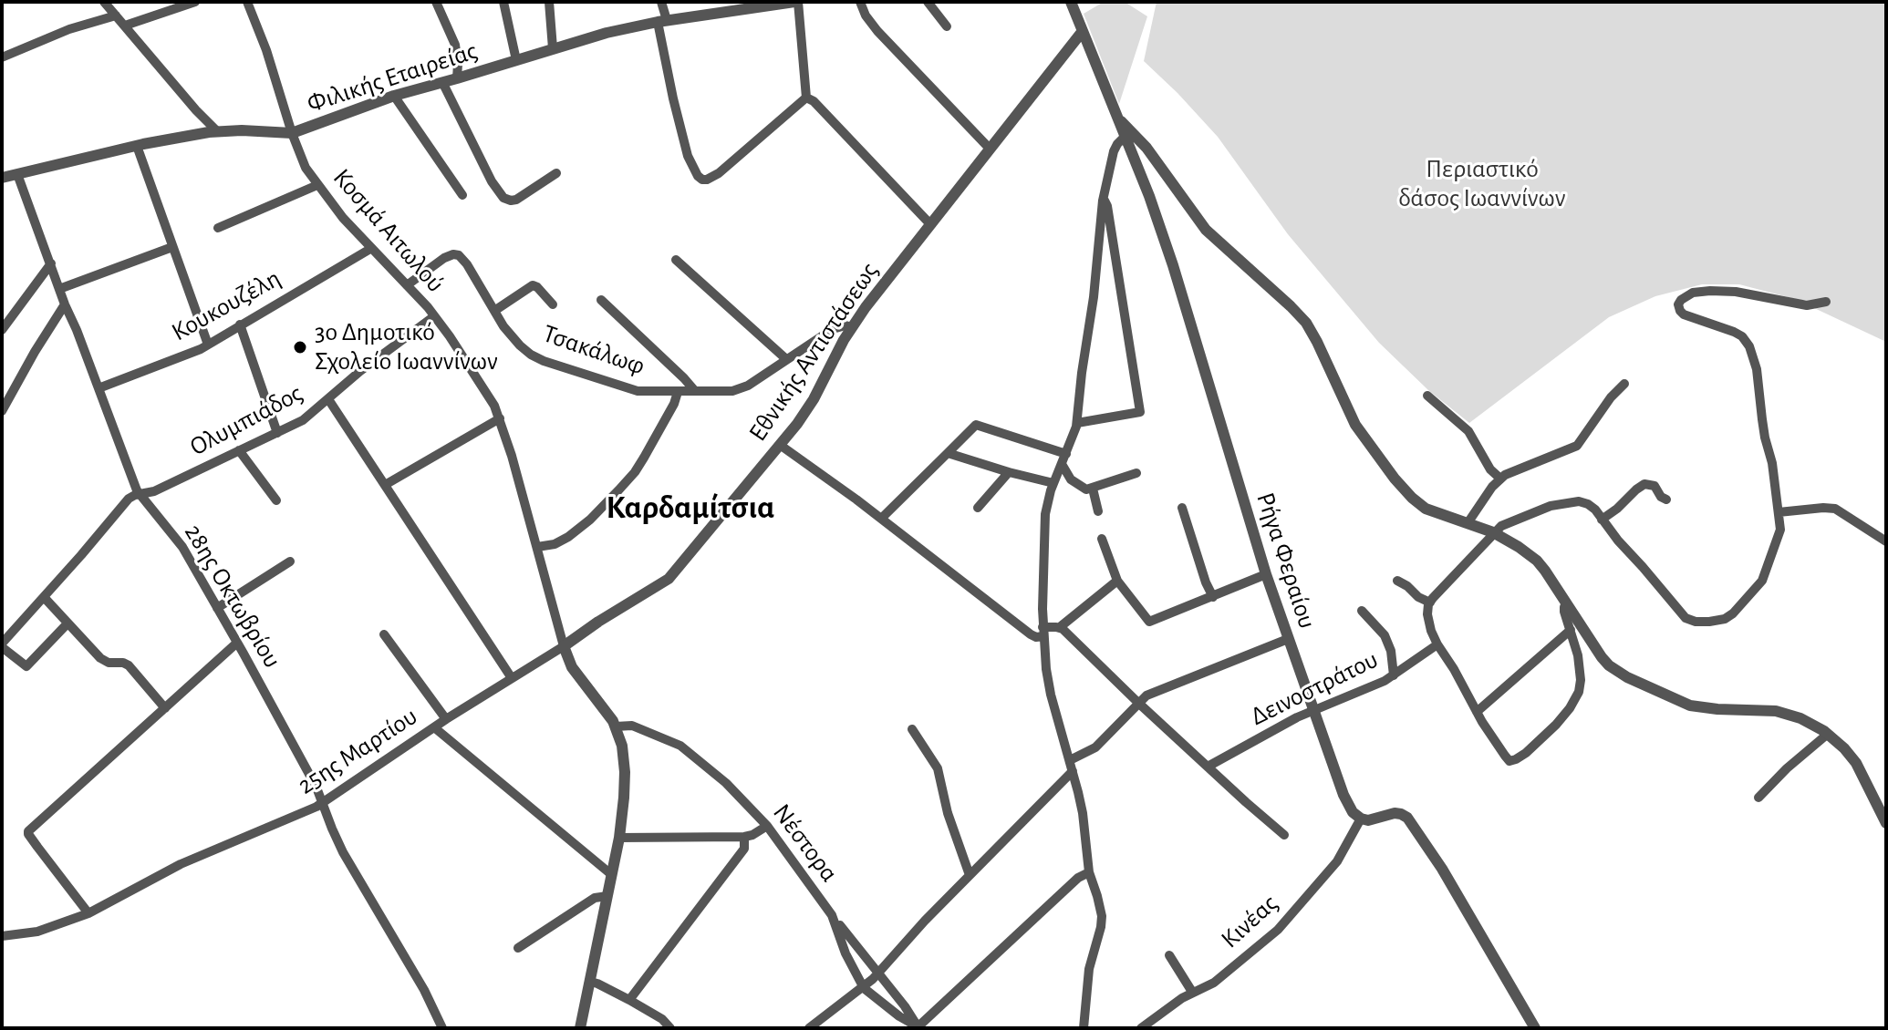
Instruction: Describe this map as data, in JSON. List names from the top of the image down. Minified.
{"streets":{"street":["Φιλικής Εταιρείας","Κοσμά Αιτωλού","Κουκουζέλη","Τσακάλωφ","Εθνικής Αντιστάσεως","Ολυμπιάδος","Ρήγα Φεραίου","28ης Οκτωβρίου","Δεινοστράτου","25ης Μαρτίου","Νέστορα","Κινέας"]},"crossings":[["Φιλικής Εταιρείας","Κοσμά Αιτωλού"],["Φιλικής Εταιρείας","28ης Οκτωβρίου"],["Κοσμά Αιτωλού","Κουκουζέλη"],["Κοσμά Αιτωλού","Τσακάλωφ"],["Κοσμά Αιτωλού","Εθνικής Αντιστάσεως"],["Κοσμά Αιτωλού","Ολυμπιάδος"],["Κοσμά Αιτωλού","25ης Μαρτίου"],["Κουκουζέλη","28ης Οκτωβρίου"],["Τσακάλωφ","Εθνικής Αντιστάσεως"],["Εθνικής Αντιστάσεως","Ρήγα Φεραίου"],["Εθνικής Αντιστάσεως","25ης Μαρτίου"],["Ολυμπιάδος","28ης Οκτωβρίου"],["Ρήγα Φεραίου","Δεινοστράτου"],["Ρήγα Φεραίου","Κινέας"],["28ης Οκτωβρίου","25ης Μαρτίου"]],"districts":["Καρδαμίτσια"],"parks":["Περιαστικό δάσος Ιωαννίνων"],"places":["3ο Δημοτικό Σχολείο Ιωαννίνων"]}
